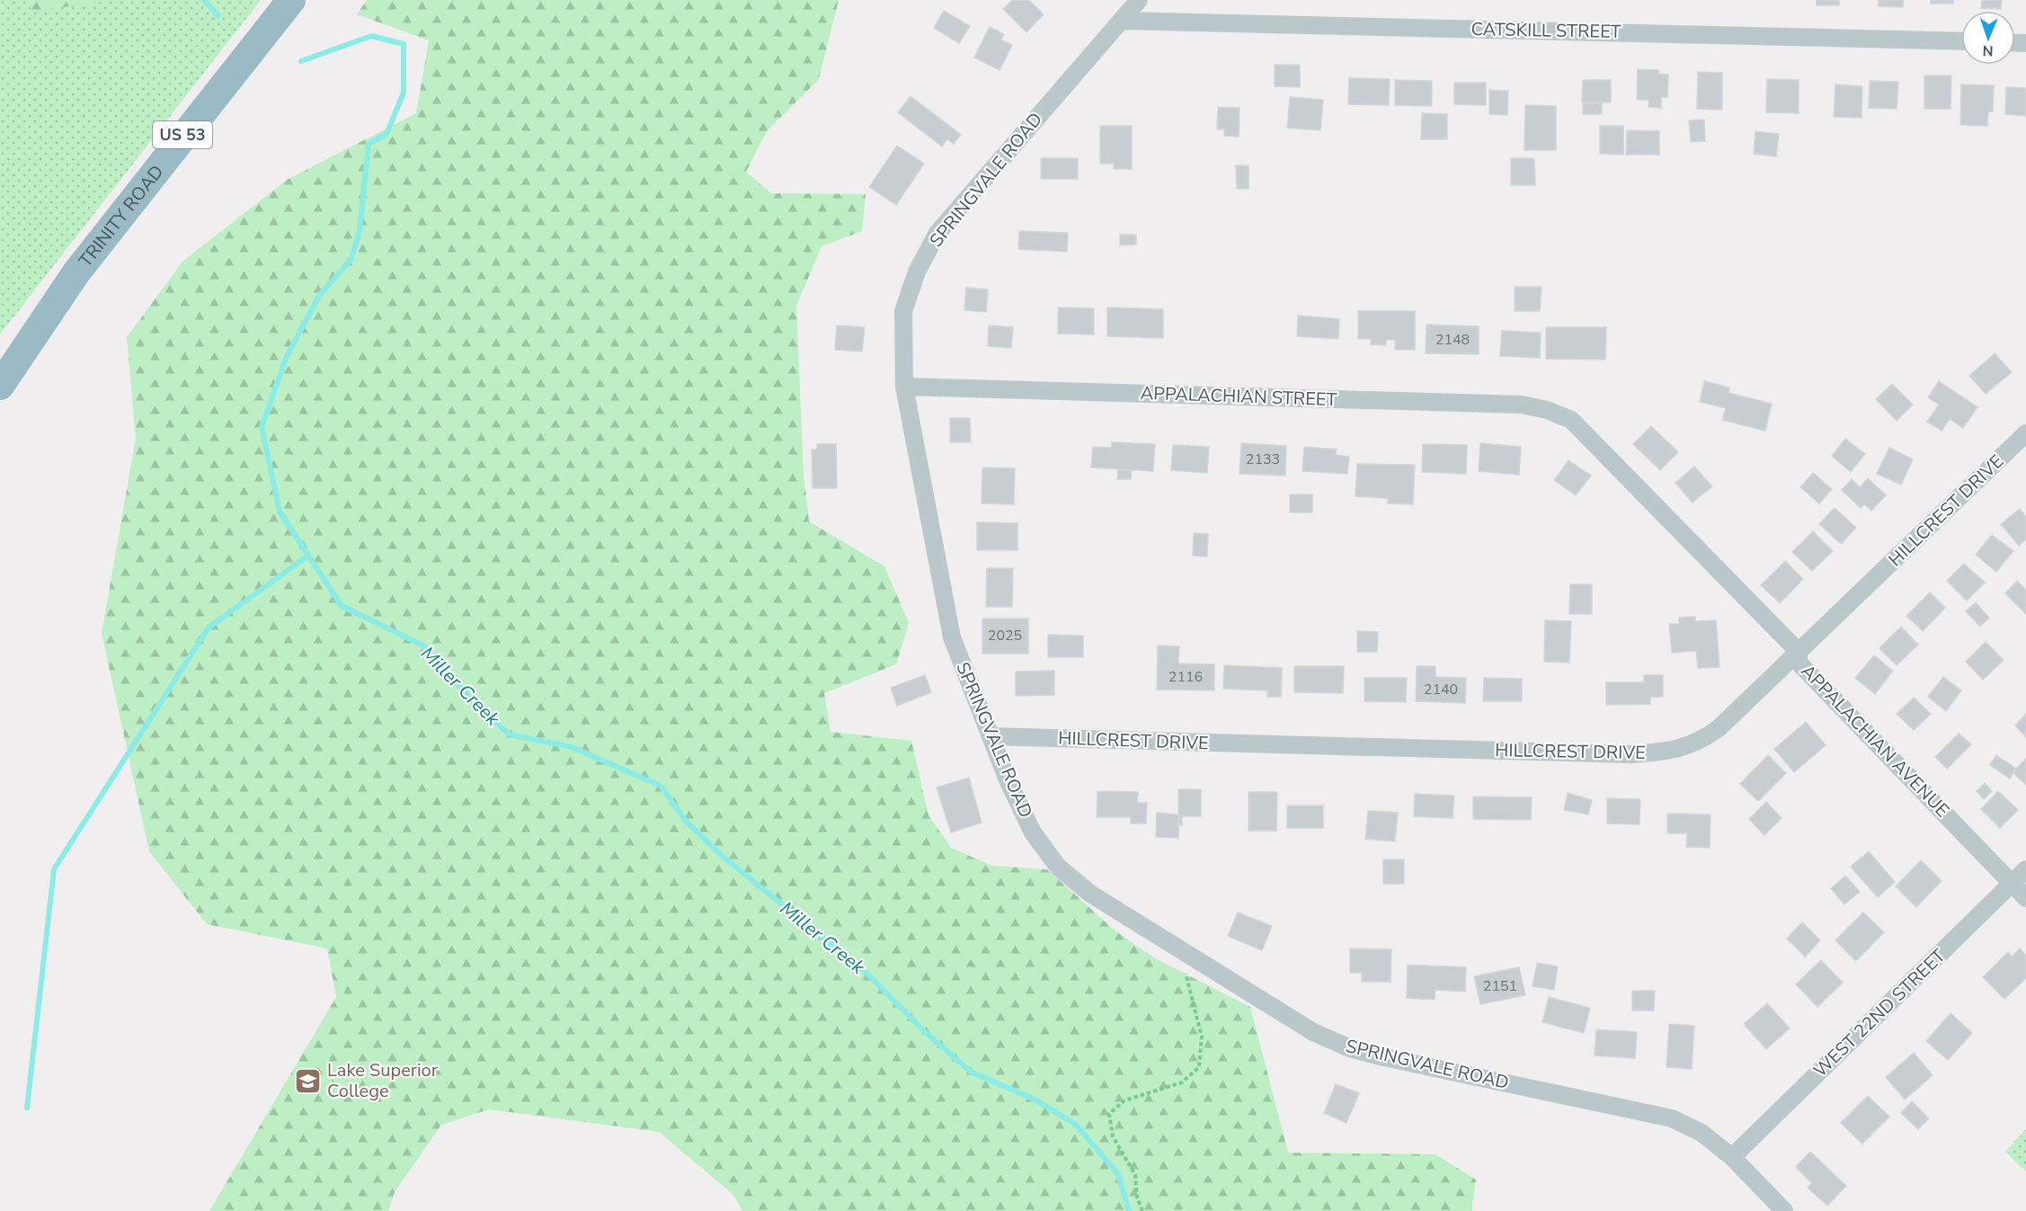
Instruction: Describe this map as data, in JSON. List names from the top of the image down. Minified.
{"streets":{"highway":["US 53","TRINITY ROAD"],"street":["CATSKILL STREET","SPRINGVALE ROAD","APPALACHIAN STREET","HILLCREST DRIVE","APPALACHIAN AVENUE","WEST 22ND STREET"]},"crossings":[["CATSKILL STREET","SPRINGVALE ROAD"],["SPRINGVALE ROAD","APPALACHIAN STREET"],["SPRINGVALE ROAD","HILLCREST DRIVE"],["SPRINGVALE ROAD","WEST 22ND STREET"],["APPALACHIAN STREET","APPALACHIAN AVENUE"],["HILLCREST DRIVE","APPALACHIAN AVENUE"],["APPALACHIAN AVENUE","WEST 22ND STREET"]],"water":["Miller Creek"],"places":{"school or university":["Lake Superior College"]},"house_numbers":["2148","2133","2025","2116","2140","2151"],"north":"bottom"}
